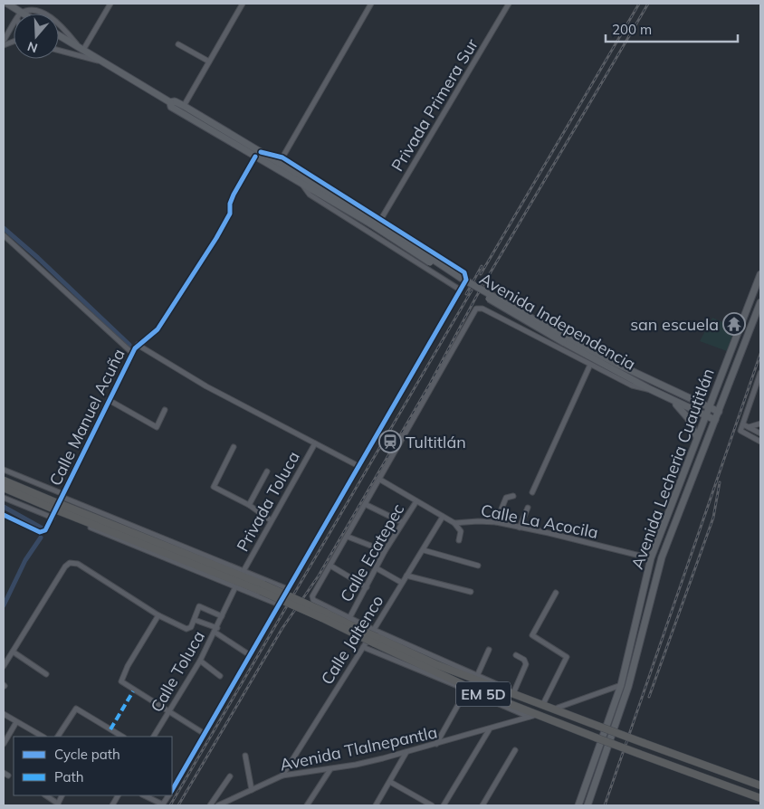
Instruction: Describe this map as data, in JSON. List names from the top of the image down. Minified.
{"streets":{"highway":["EM 5D"],"main road":["Avenida Independencia","Avenida Lecheria Cuautitlán"],"street":["Privada Primera Sur","Calle Manuel Acuña","Privada Toluca","Calle La Acocila","Calle Ecatepec","Calle Jaltenco","Calle Toluca","Avenida Tlalnepantla"]},"crossings":[["Avenida Independencia","Calle Manuel Acuña"],["Avenida Independencia","Avenida Lecheria Cuautitlán"],["Calle Manuel Acuña","EM 5D"],["Avenida Lecheria Cuautitlán","Calle La Acocila"],["Calle Jaltenco","Avenida Tlalnepantla"]],"places":{"temple":["san escuela"],"station":["Tultitlán"]},"legend":["Cycle path","Path"],"scale_bar":"200 m","north":"bottom"}
